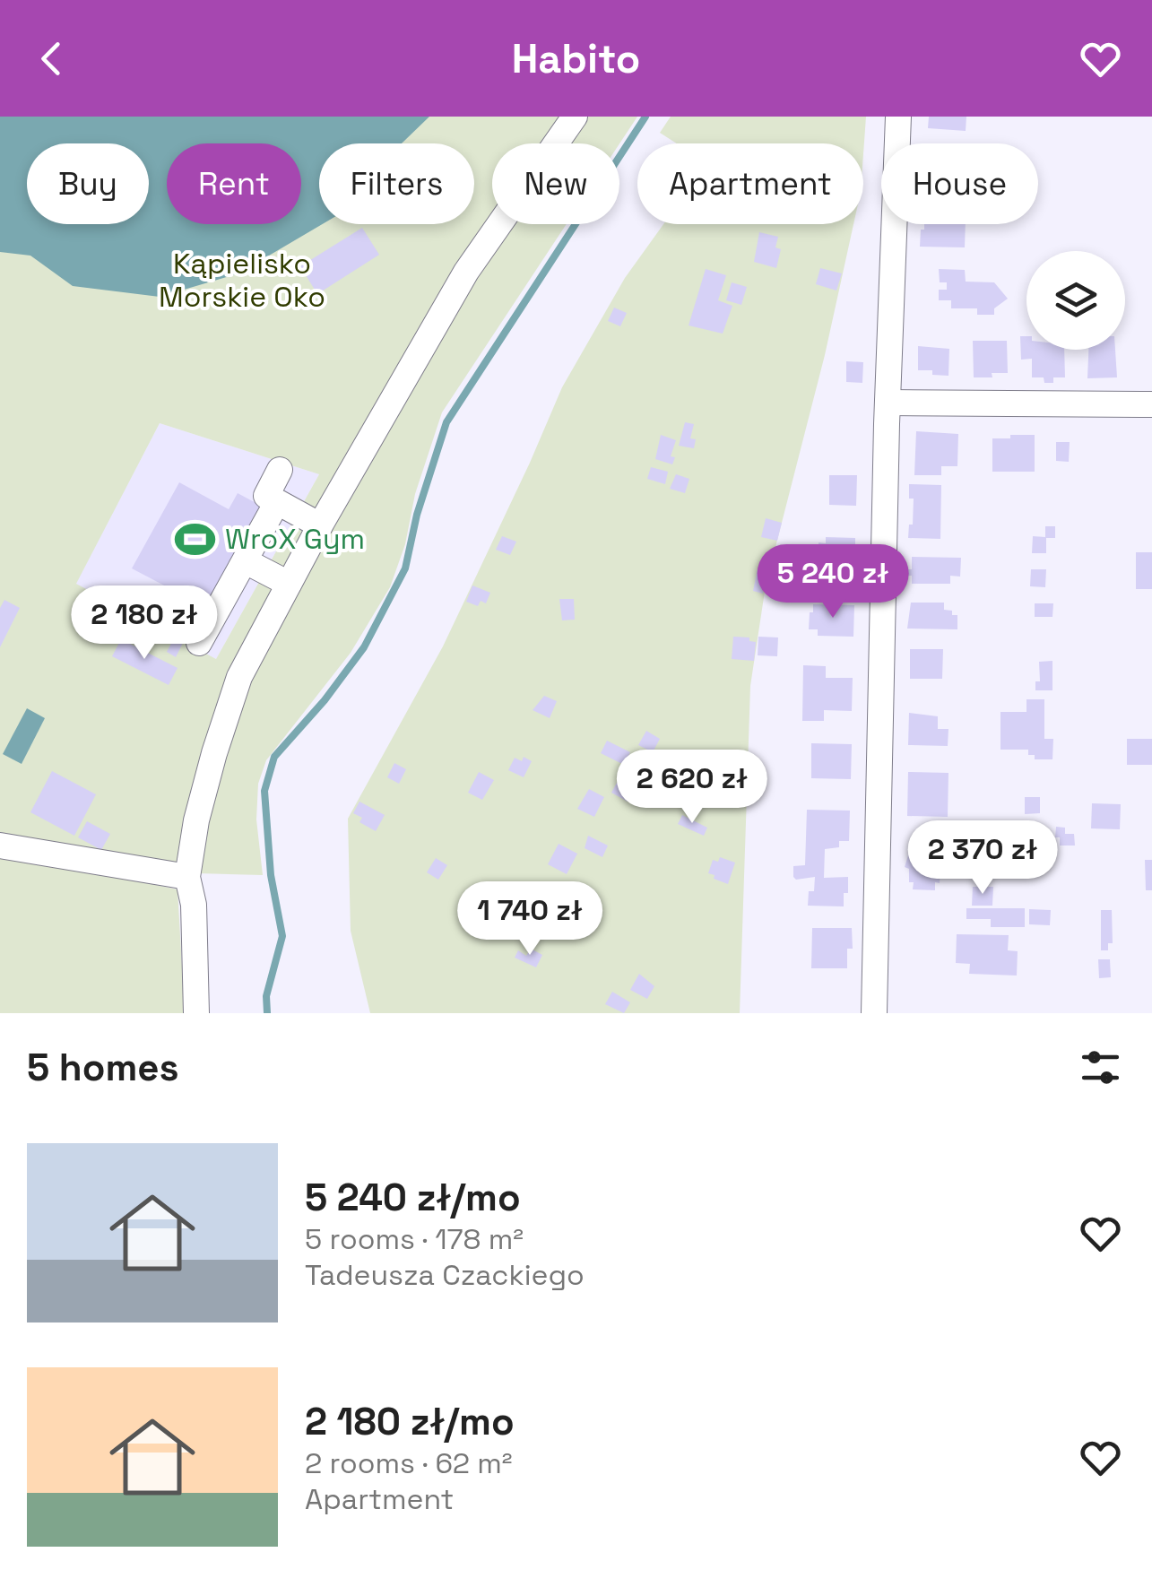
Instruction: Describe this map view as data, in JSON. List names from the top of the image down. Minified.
{"parks":["Kąpielisko Morskie Oko"],"places":{"sports":["WroX Gym"]},"page":{"header":"Habito","chip":["Buy","Rent","Filters","New","Apartment","House"],"price":["5 240 zł","2 180 zł","2 620 zł","2 370 zł","1 740 zł"],"heading":"5 homes","list":[{"name":"5 240 zł/mo","note":"5 rooms · 178 m² · Tadeusza Czackiego"},{"name":"2 180 zł/mo","note":"2 rooms · 62 m² · Apartment"}]}}
